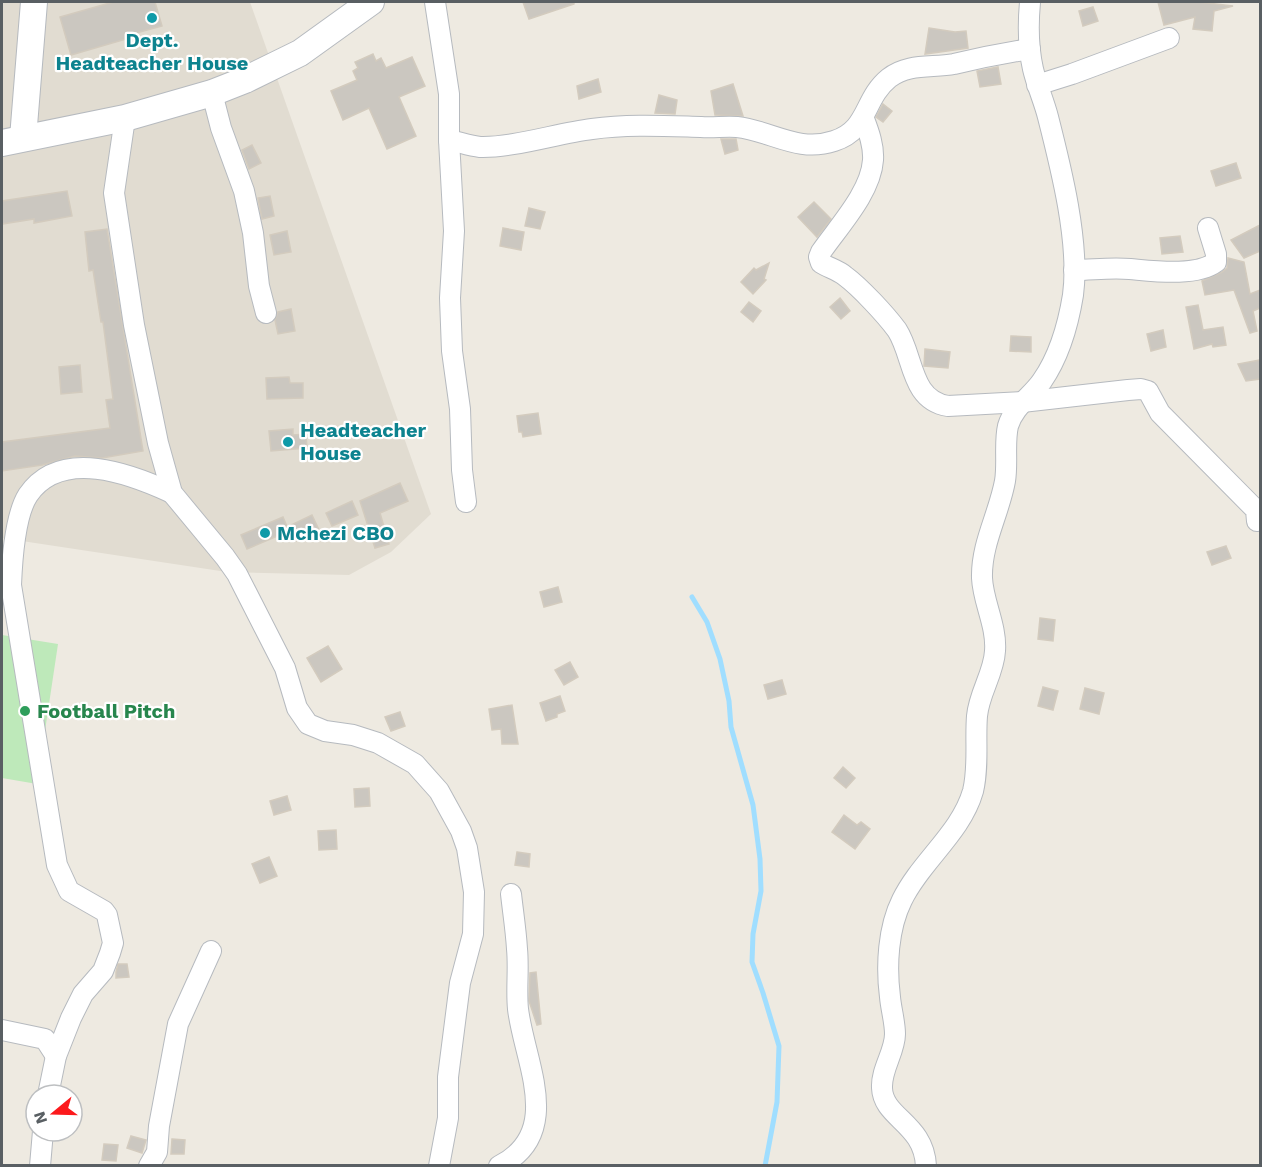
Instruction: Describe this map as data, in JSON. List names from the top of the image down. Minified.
{"places":["Dept. Headteacher House","Headteacher House","Mchezi CBO","Football Pitch"],"north":"left"}
